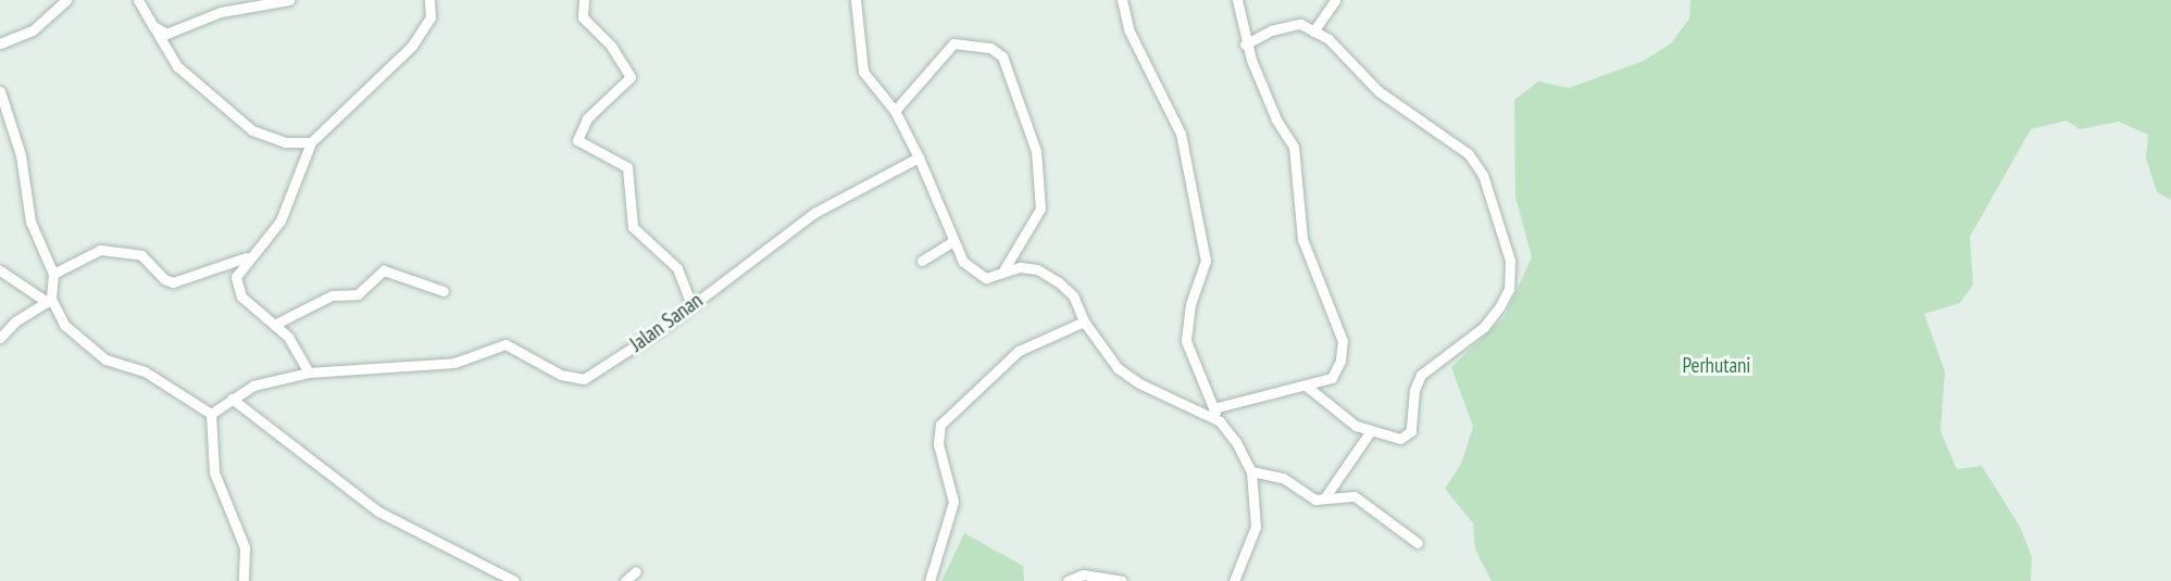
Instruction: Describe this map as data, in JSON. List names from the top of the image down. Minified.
{"streets":{"street":["Jalan Sanan"]},"parks":["Perhutani"]}
